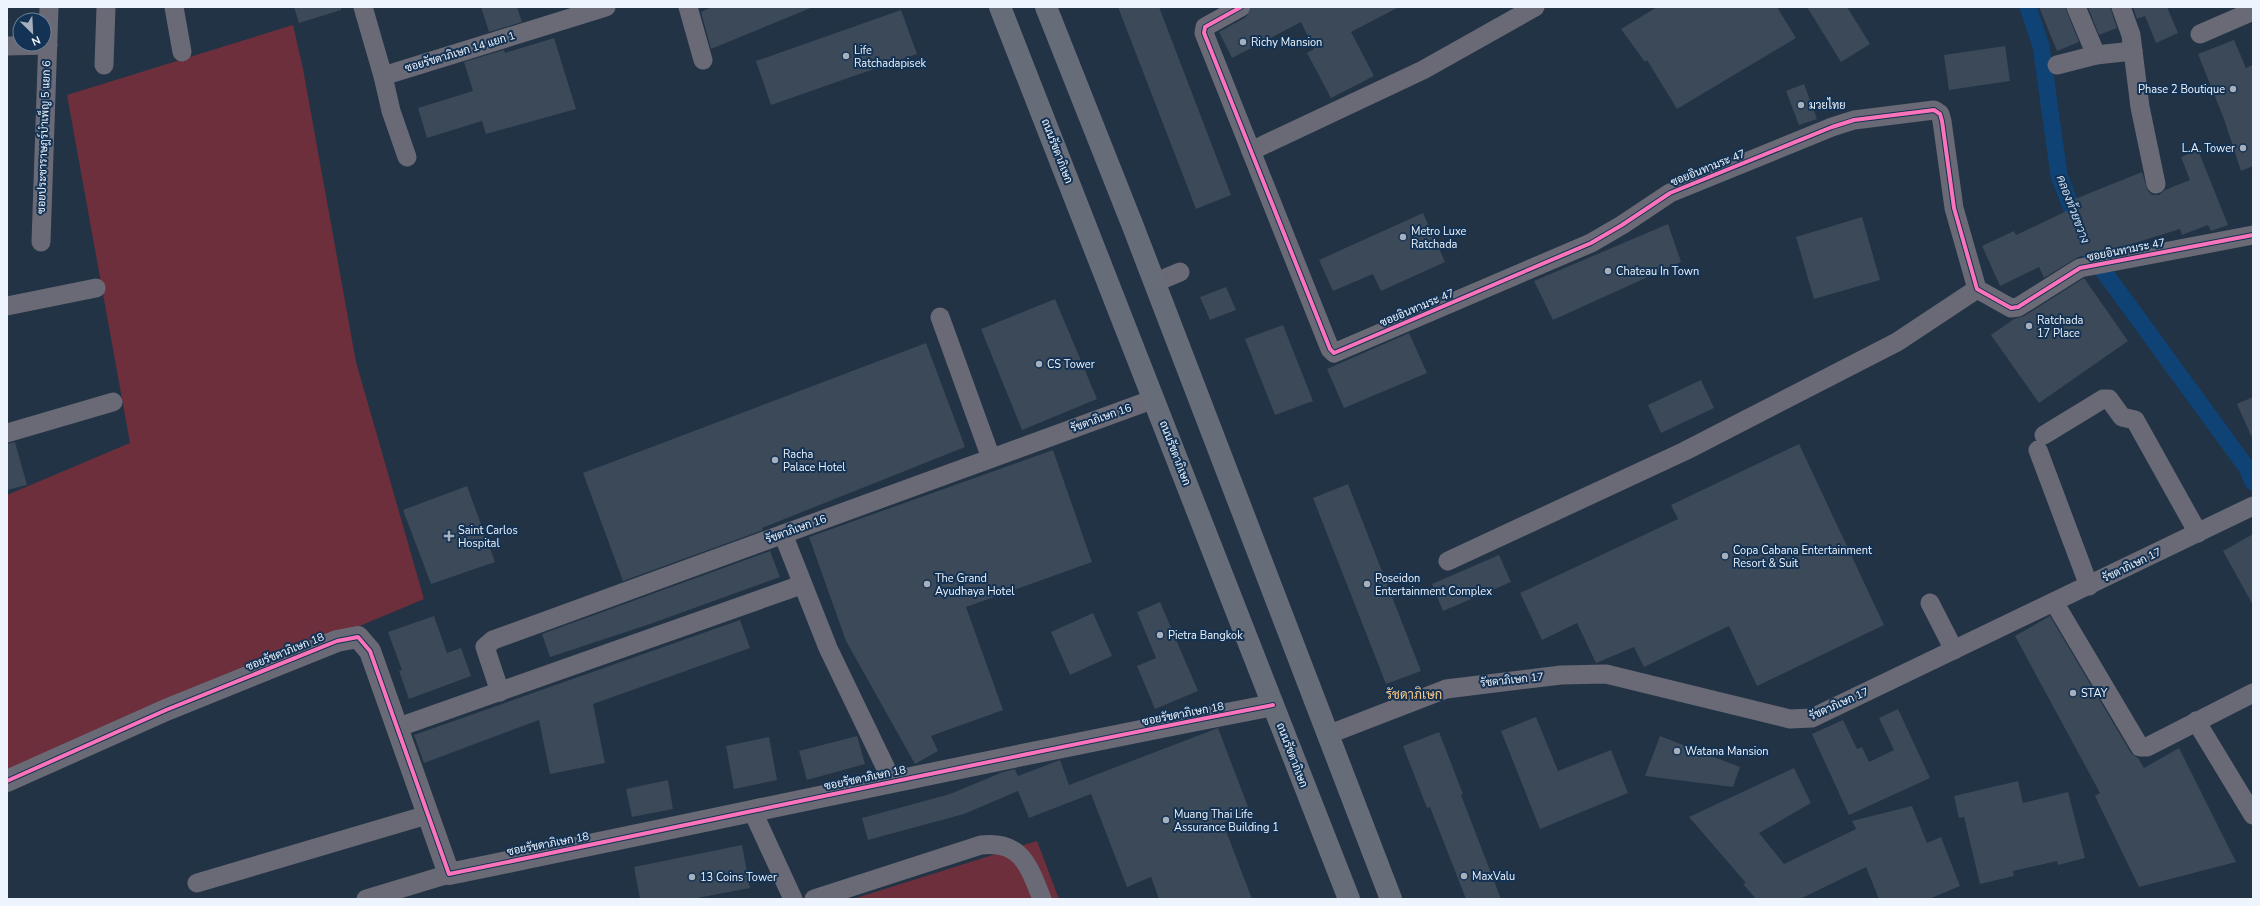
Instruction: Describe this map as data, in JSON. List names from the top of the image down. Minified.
{"streets":{"main road":["ถนนรัชดาภิเษก"],"street":["ซอยรัชดาภิเษก 14 แยก 1","ซอยประชาราษฎร์บำเพ็ญ 5 แยก 6","ซอยอินทามระ 47","รัชดาภิเษก 16","รัชดาภิเษก 17","ซอยรัชดาภิเษก 18"]},"crossings":[["ถนนรัชดาภิเษก","รัชดาภิเษก 16"],["ถนนรัชดาภิเษก","ซอยรัชดาภิเษก 18"]],"districts":["รัชดาภิเษก"],"water":["คลองห้วยขวาง"],"places":{"other":["Richy Mansion","Life Ratchadapisek","Phase 2 Boutique","มวยไทย","L.A. Tower","Metro Luxe Ratchada","Chateau In Town","Ratchada 17 Place","CS Tower","Racha Palace Hotel","Copa Cabana Entertainment Resort & Suit","The Grand Ayudhaya Hotel","Poseidon Entertainment Complex","Pietra Bangkok","STAY","Watana Mansion","Muang Thai Life Assurance Building 1","MaxValu","13 Coins Tower"],"health":["Saint Carlos Hospital"]},"north":"bottom right"}
